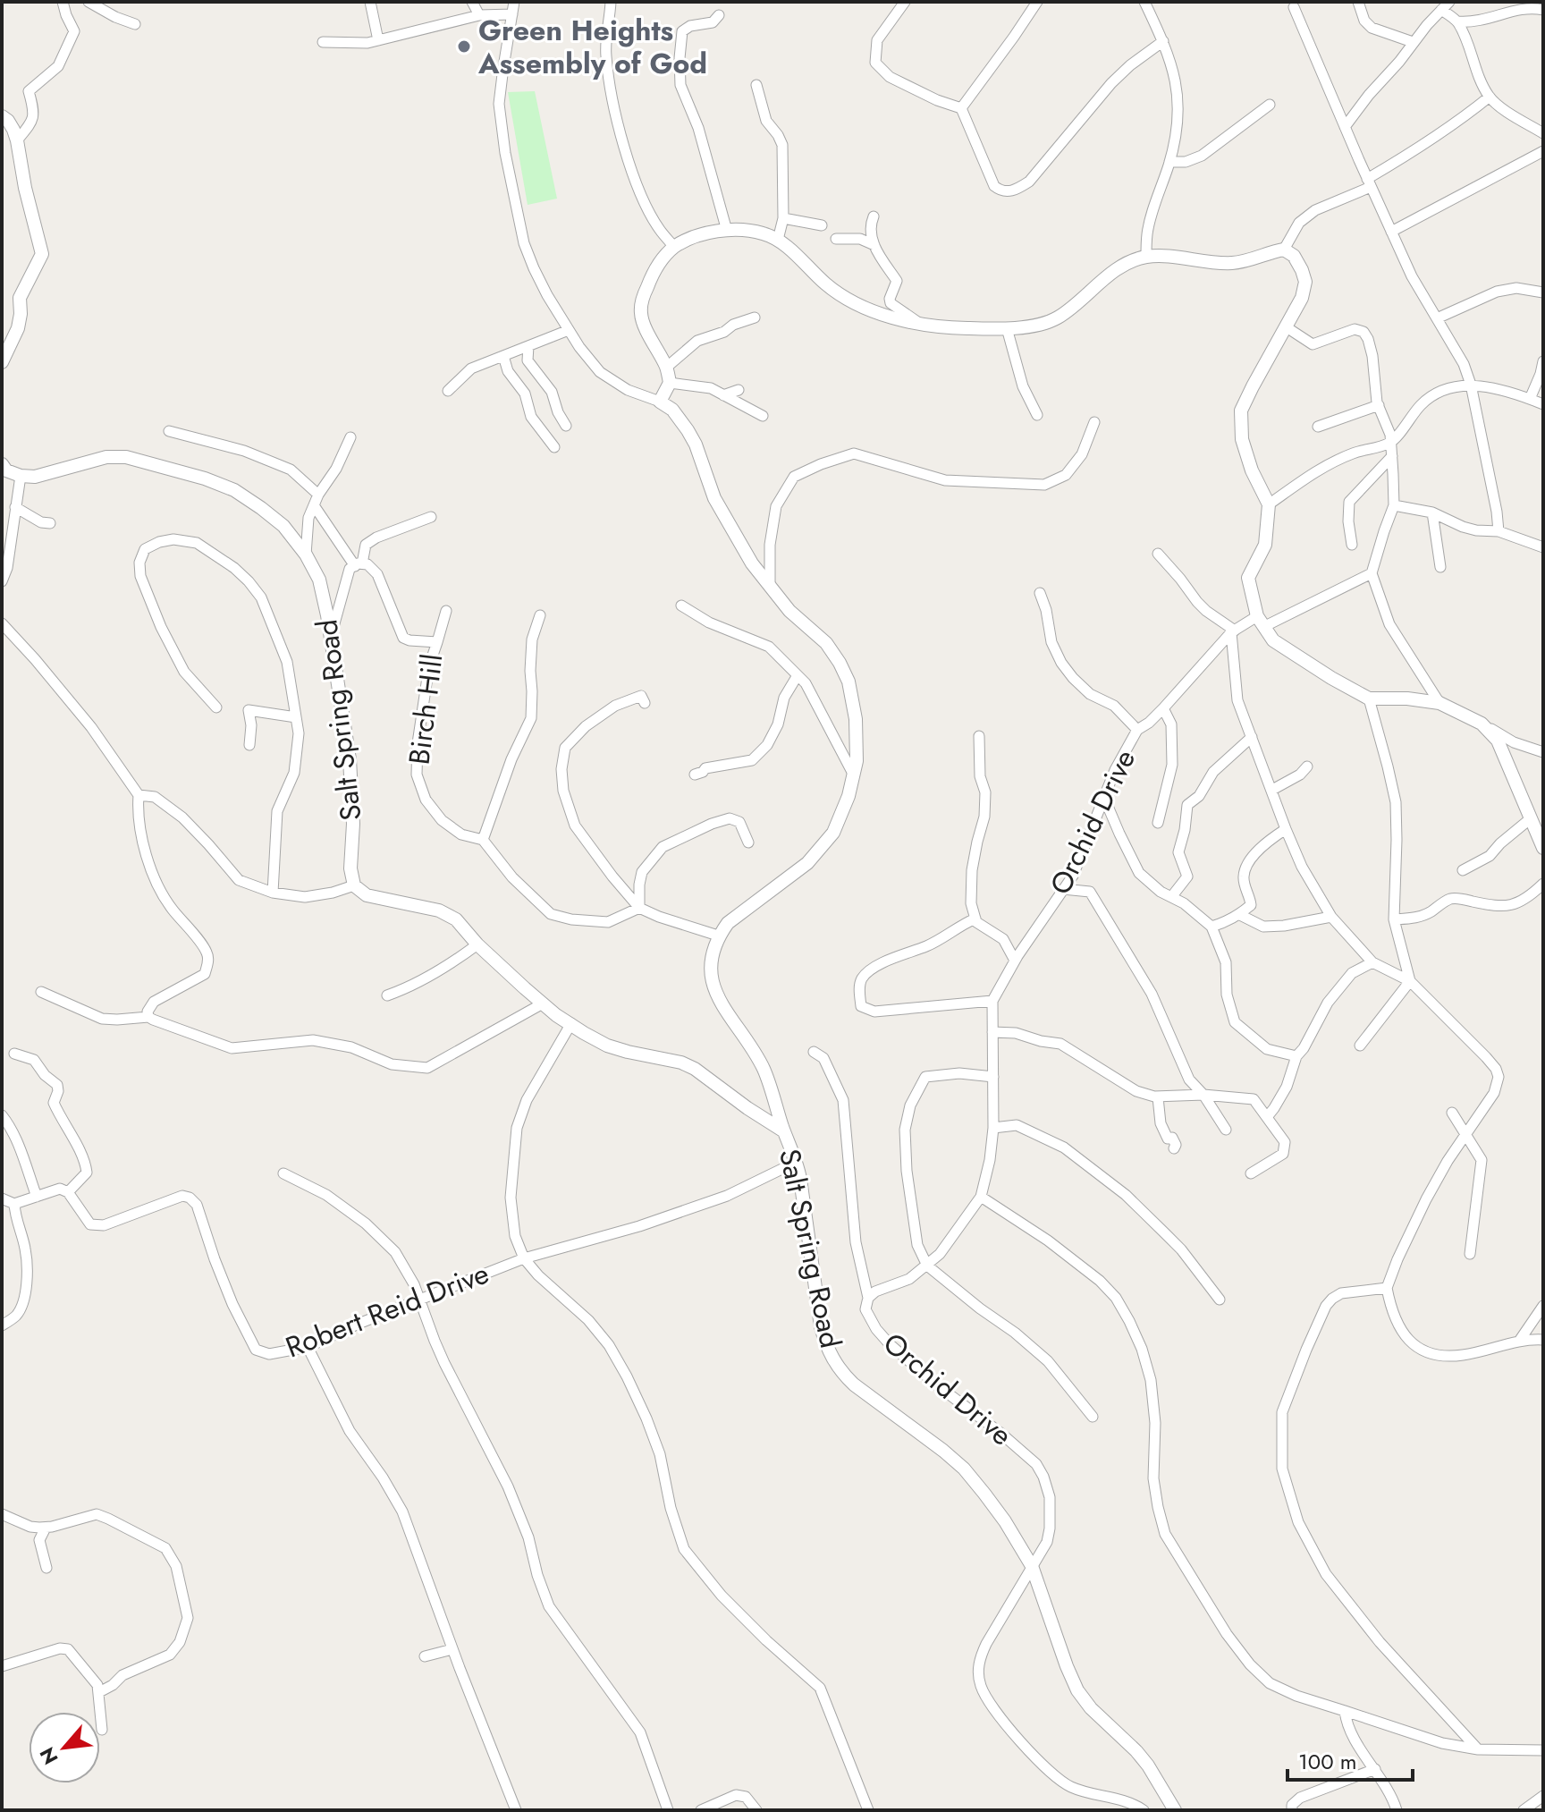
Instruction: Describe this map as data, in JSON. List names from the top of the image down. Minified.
{"streets":{"street":["Birch Hill","Salt Spring Road","Orchid Drive","Robert Reid Drive"]},"crossings":[["Salt Spring Road","Orchid Drive"],["Salt Spring Road","Robert Reid Drive"]],"places":["Green Heights Assembly of God"],"scale_bar":"100 m","north":"bottom left"}
